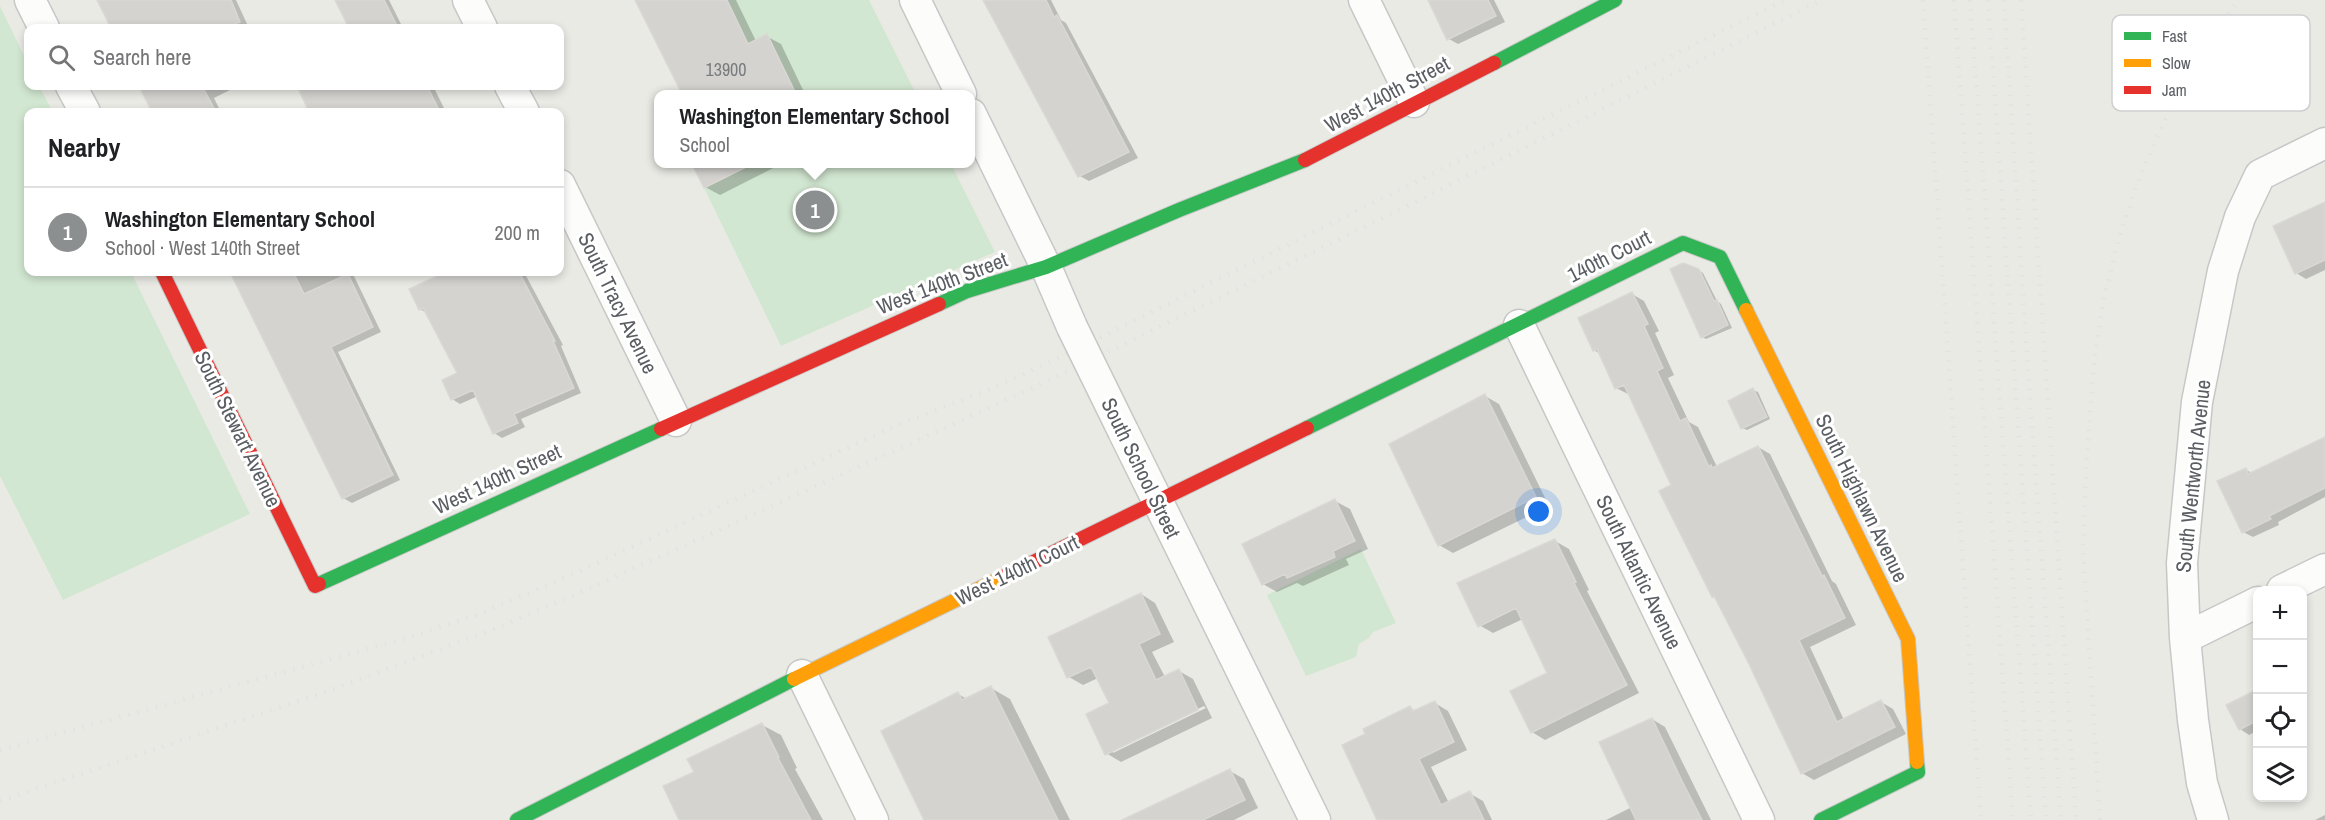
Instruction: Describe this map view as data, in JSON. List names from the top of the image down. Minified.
{"streets":{"street":["West 140th Street","140th Court","South Tracy Avenue","South Stewart Avenue","South School Street","South Wentworth Avenue","South Highlawn Avenue","West 140th Court","South Atlantic Avenue"]},"crossings":[["West 140th Street","South Tracy Avenue"],["West 140th Street","South Stewart Avenue"],["West 140th Street","South School Street"],["140th Court","South Highlawn Avenue"],["140th Court","West 140th Court"],["140th Court","South Atlantic Avenue"],["South School Street","West 140th Court"],["West 140th Court","South Atlantic Avenue"]],"house_numbers":["13900"],"legend":["Fast","Slow","Jam"],"page":{"search":"Search here","popup":["Washington Elementary School","School"],"heading":"Nearby","list":[{"mark":"1","name":"Washington Elementary School","note":"School · West 140th Street","value":"200 m"}],"pins":"1","map_buttons":["+","−"]}}
